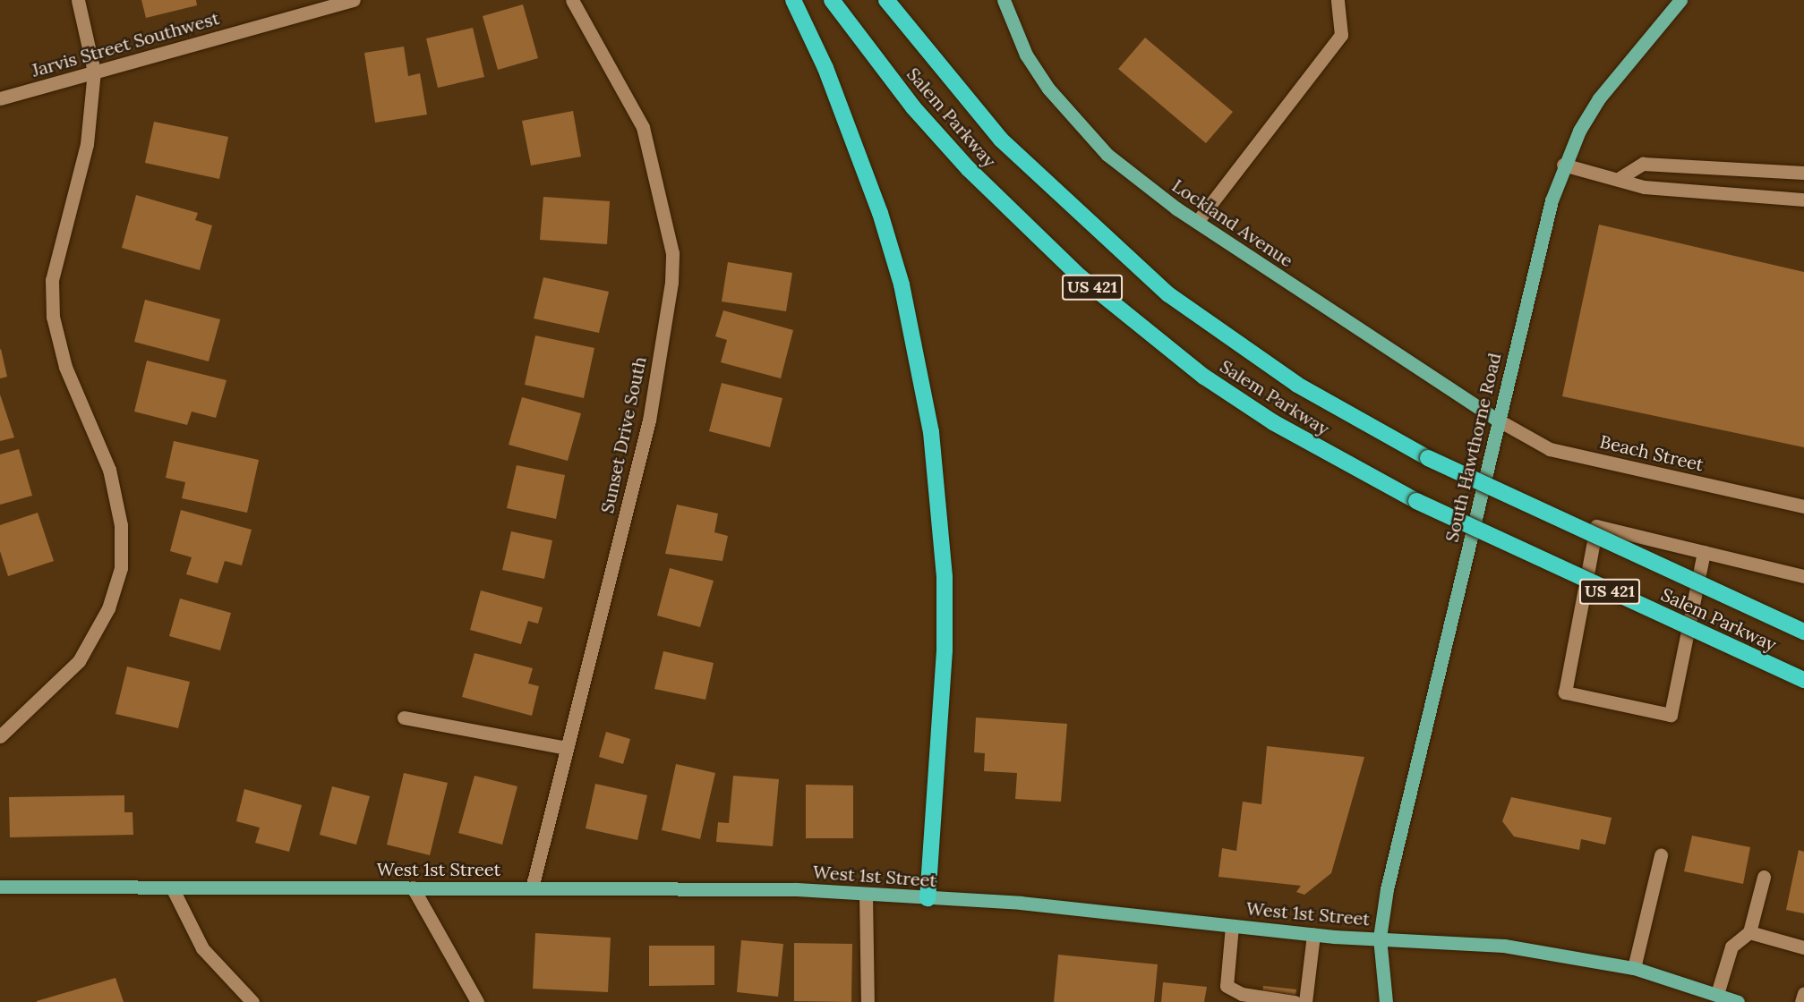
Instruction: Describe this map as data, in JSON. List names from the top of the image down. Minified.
{"streets":{"highway":["Salem Parkway","US 421"],"main road":["Lockland Avenue","South Hawthorne Road","West 1st Street"],"street":["Jarvis Street Southwest","Sunset Drive South","Beach Street"]},"crossings":[["Lockland Avenue","South Hawthorne Road"],["Lockland Avenue","Beach Street"],["Sunset Drive South","West 1st Street"],["South Hawthorne Road","Beach Street"],["South Hawthorne Road","West 1st Street"]]}
